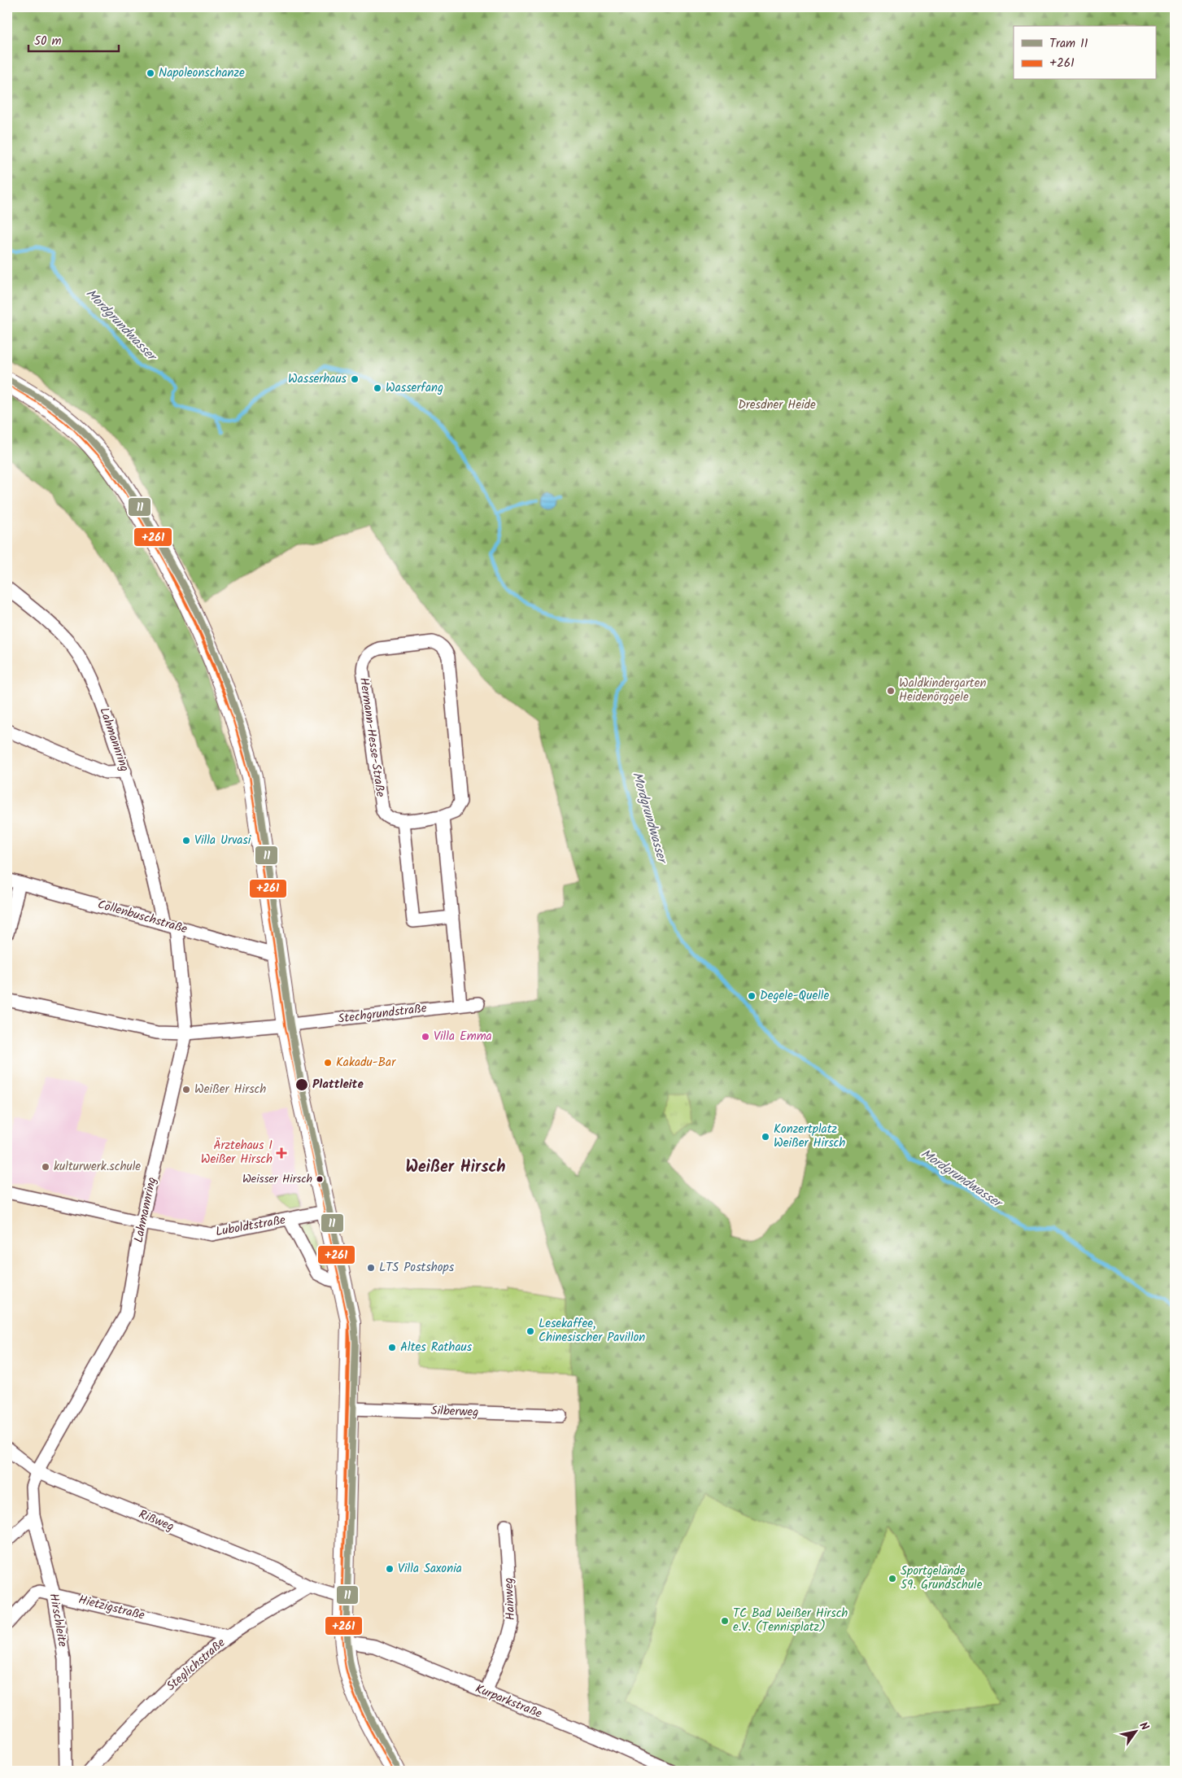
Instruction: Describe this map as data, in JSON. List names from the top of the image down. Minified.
{"streets":{"street":["Hermann-Hesse-Straße","Lahmannring","Collenbuschstraße","Stechgrundstraße","Luboldtstraße","Silberweg","Rißweg","Hainweg","Hietzigstraße","Hirschleite","Steglichstraße","Kurparkstraße"]},"crossings":[["Lahmannring","Collenbuschstraße"],["Lahmannring","Luboldtstraße"],["Lahmannring","Rißweg"],["Lahmannring","Hirschleite"],["Rißweg","Hirschleite"],["Rißweg","Steglichstraße"],["Hainweg","Kurparkstraße"],["Hietzigstraße","Hirschleite"],["Hietzigstraße","Steglichstraße"]],"districts":["Weißer Hirsch"],"water":["Mordgrundwasser"],"parks":["Dresdner Heide"],"places":{"other":["Napoleonschanze","Wasserhaus","Wasserfang","Waldkindergarten Heidenörggele","Villa Urvasi","Degele-Quelle","Villa Emma","Kakadu-Bar","Plattleite","Weißer Hirsch","Konzertplatz Weißer Hirsch","kulturwerk.schule","Weisser Hirsch","LTS Postshops","Lesekaffee, Chinesischer Pavillon","Altes Rathaus","Villa Saxonia","Sportgelände 59. Grundschule","TC Bad Weißer Hirsch e.V. (Tennisplatz)"],"health":["Ärztehaus I Weißer Hirsch"]},"lines":["tram line 11","transit line +261"],"legend":["Tram 11","+261"],"scale_bar":"50 m","north":"top right"}
